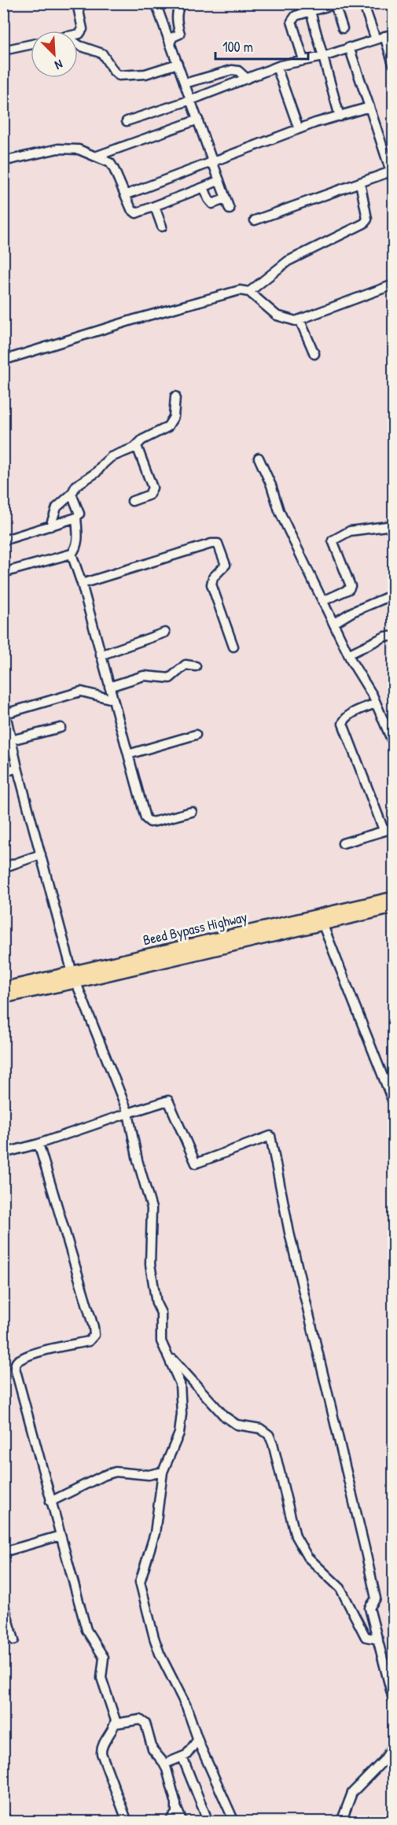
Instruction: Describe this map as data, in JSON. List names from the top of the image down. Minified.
{"streets":{"highway":["Beed Bypass Highway"]},"scale_bar":"100 m","north":"bottom right"}
